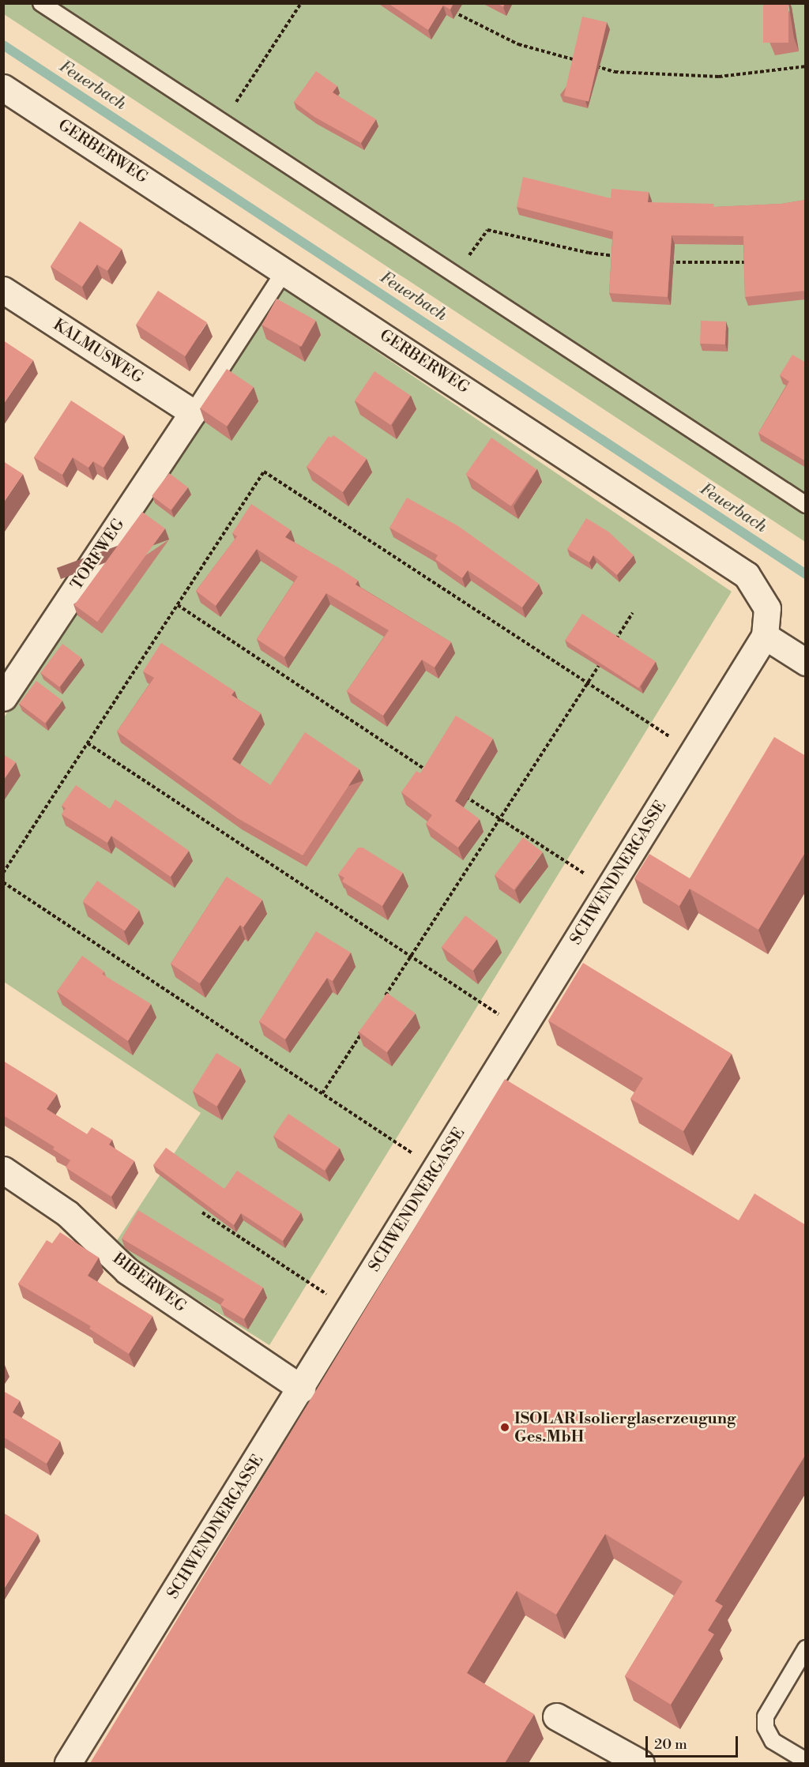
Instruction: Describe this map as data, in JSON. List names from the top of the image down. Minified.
{"streets":{"street":["GERBERWEG","KALMUSWEG","TORFWEG","SCHWENDNERGASSE","BIBERWEG"]},"crossings":[["GERBERWEG","SCHWENDNERGASSE"],["KALMUSWEG","TORFWEG"],["SCHWENDNERGASSE","BIBERWEG"]],"water":["Feuerbach"],"places":["ISOLAR Isolierglaserzeugung Ges.MbH"],"scale_bar":"20 m"}
